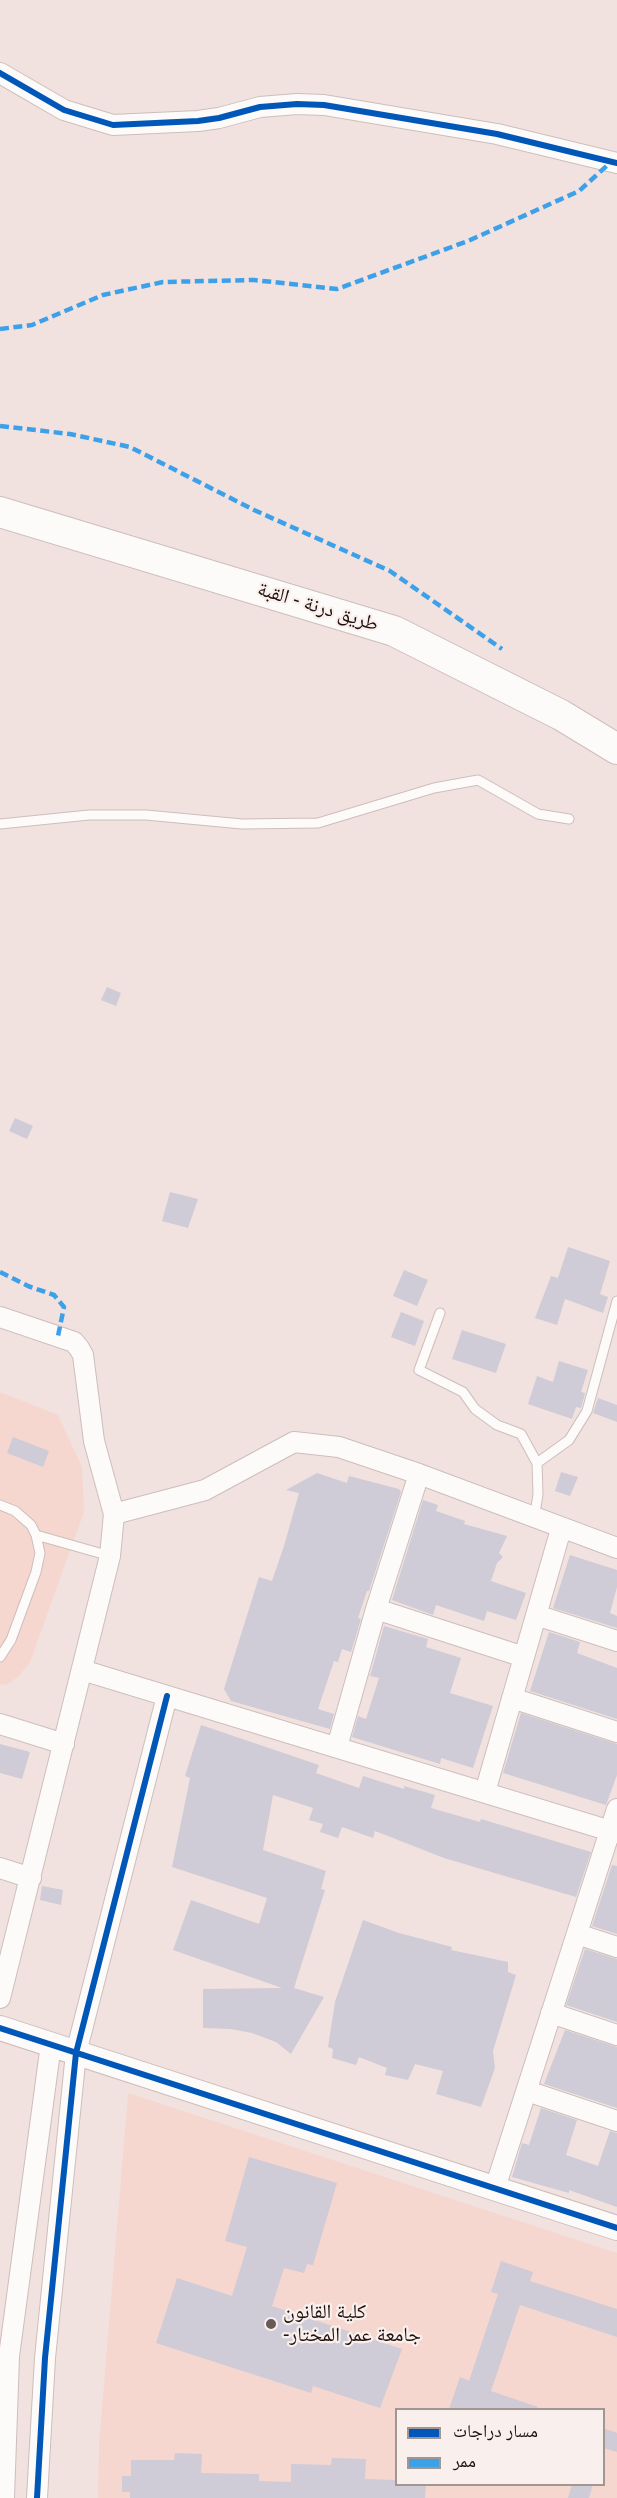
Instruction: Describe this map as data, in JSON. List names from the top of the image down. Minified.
{"streets":{"main road":["طريق درنة - القبة"]},"places":["كلية القانون -جامعة عمر المختار"],"legend":["مسار دراجات","ممر"]}
